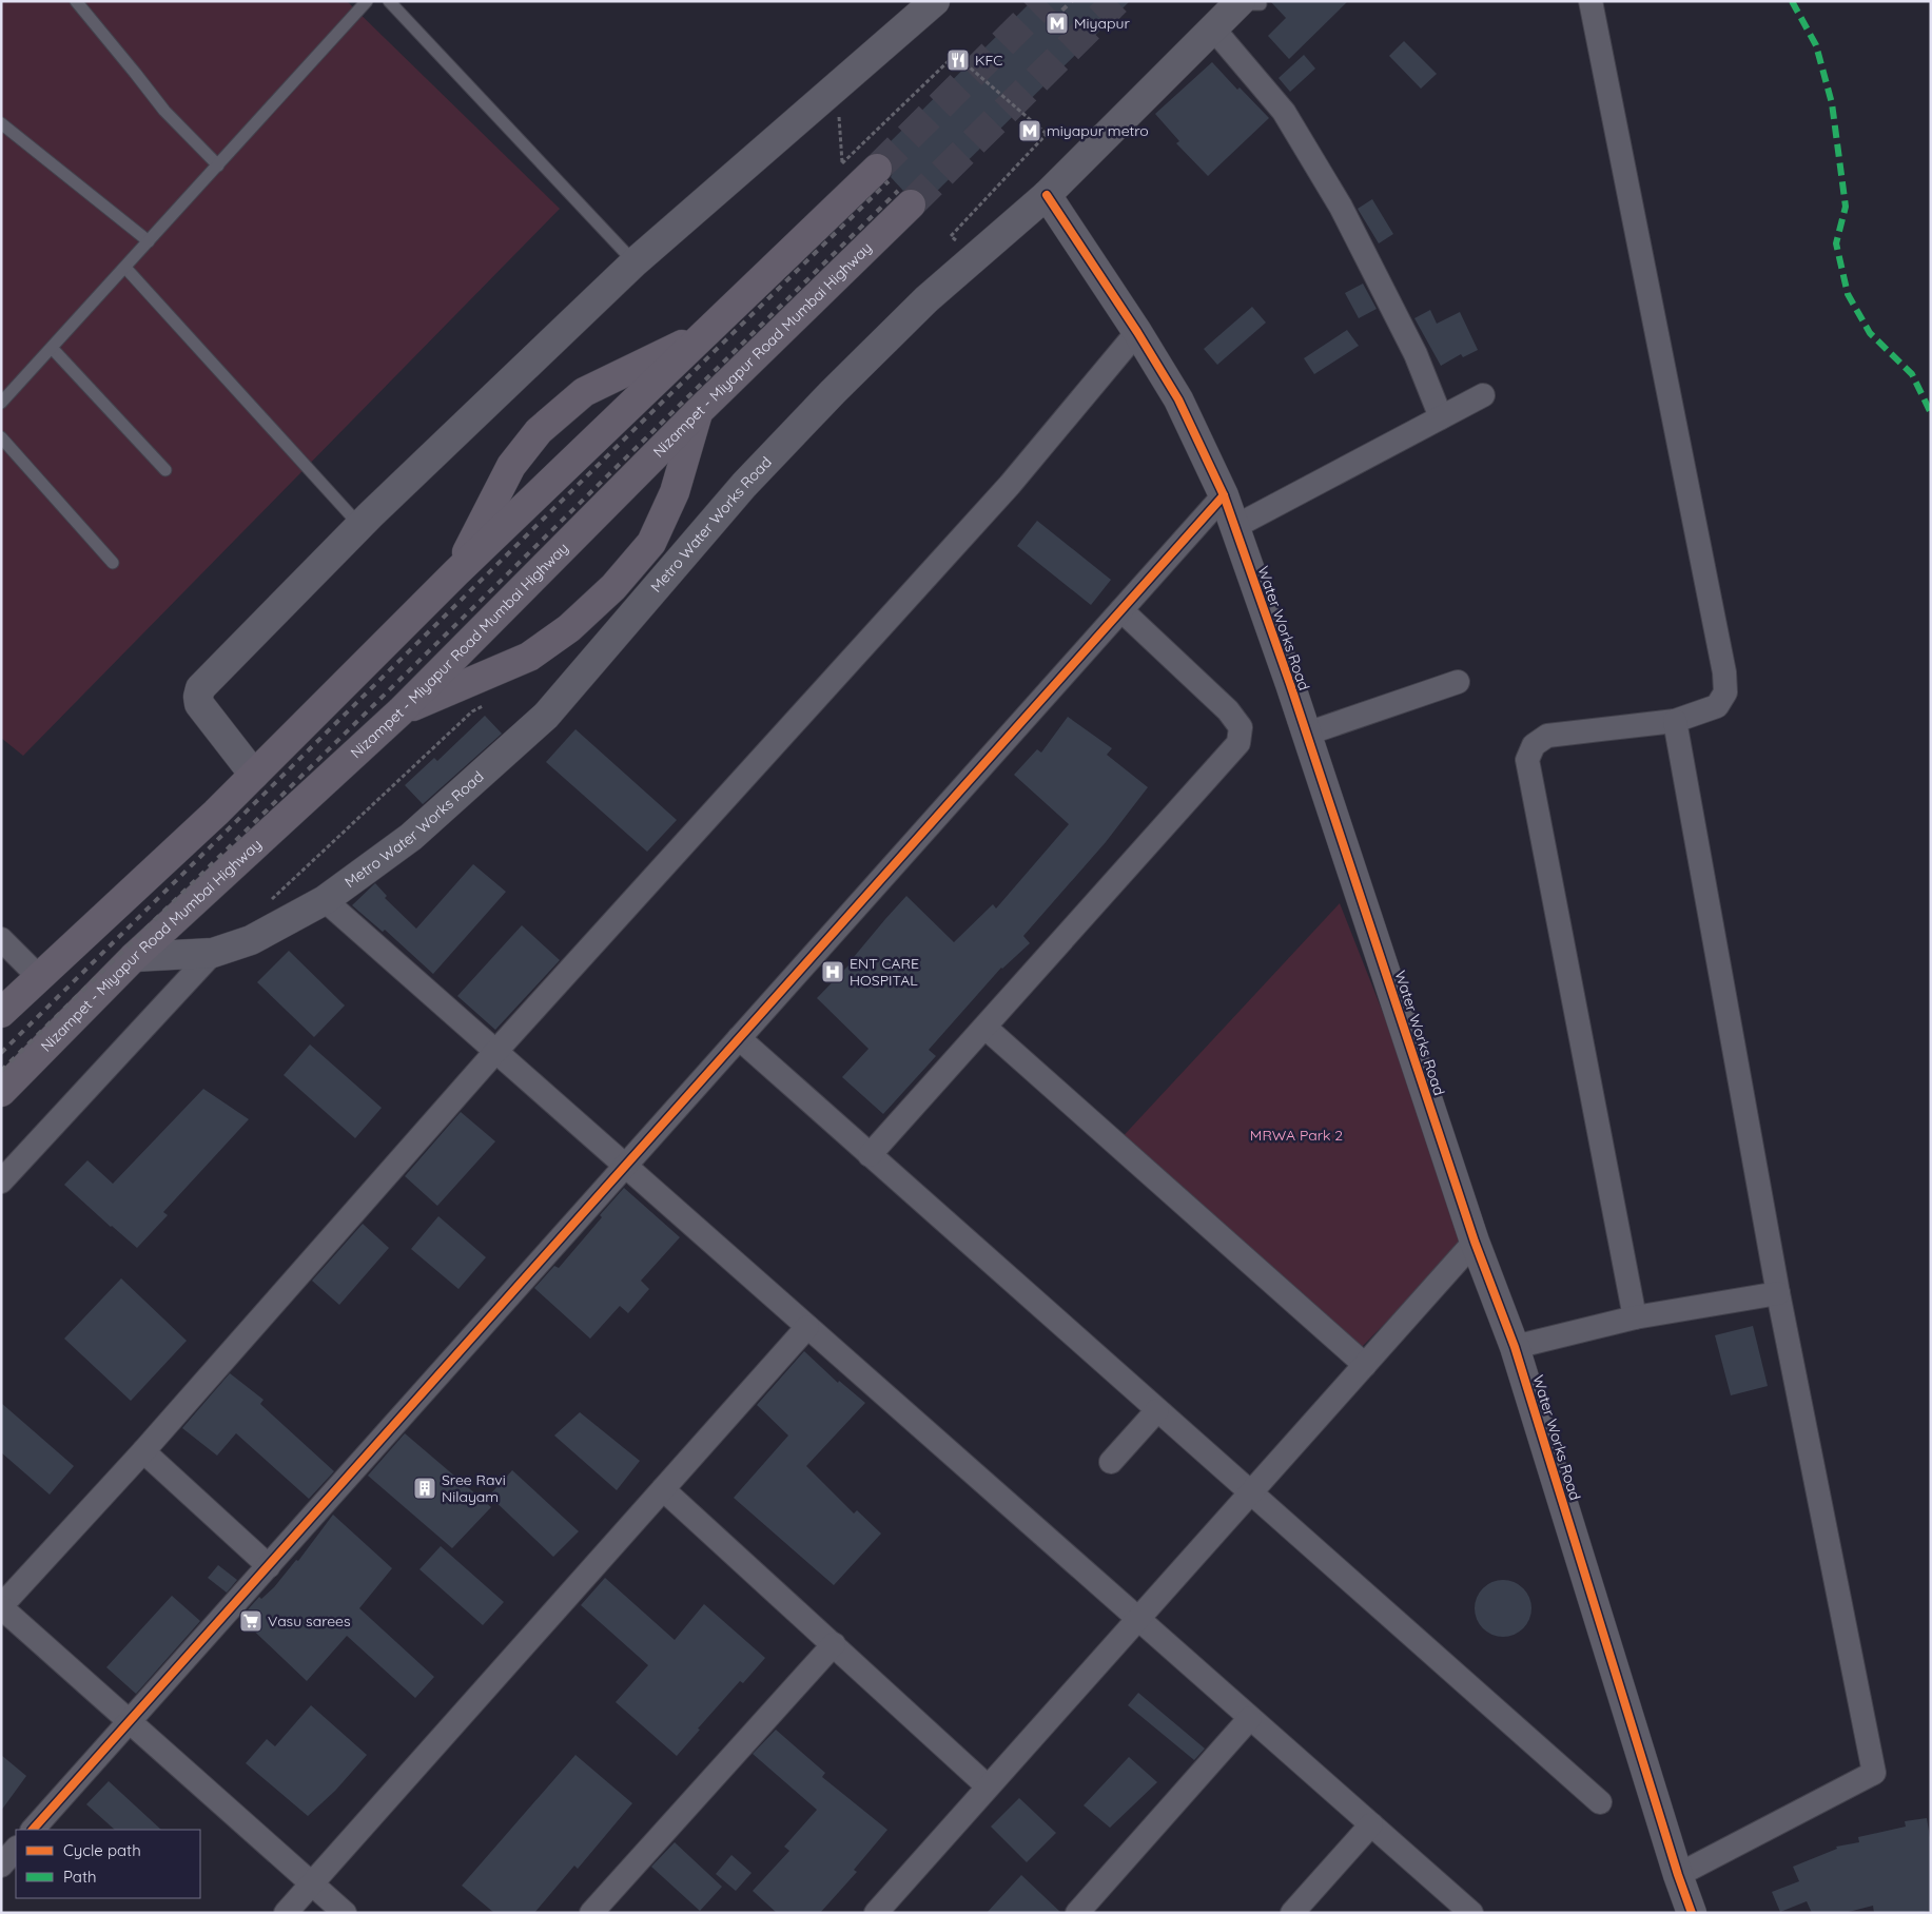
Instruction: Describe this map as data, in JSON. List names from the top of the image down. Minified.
{"streets":{"highway":["Nizampet - Miyapur Road Mumbai Highway"],"street":["Metro Water Works Road","Water Works Road"]},"crossings":[["Nizampet - Miyapur Road Mumbai Highway","Metro Water Works Road"],["Metro Water Works Road","Water Works Road"]],"parks":["MRWA Park 2"],"places":{"metro station":["Miyapur","miyapur metro"],"restaurant":["KFC"],"hospital":["ENT CARE HOSPITAL"],"building":["Sree Ravi Nilayam"],"supermarket":["Vasu sarees"]},"legend":["Cycle path","Path"]}
